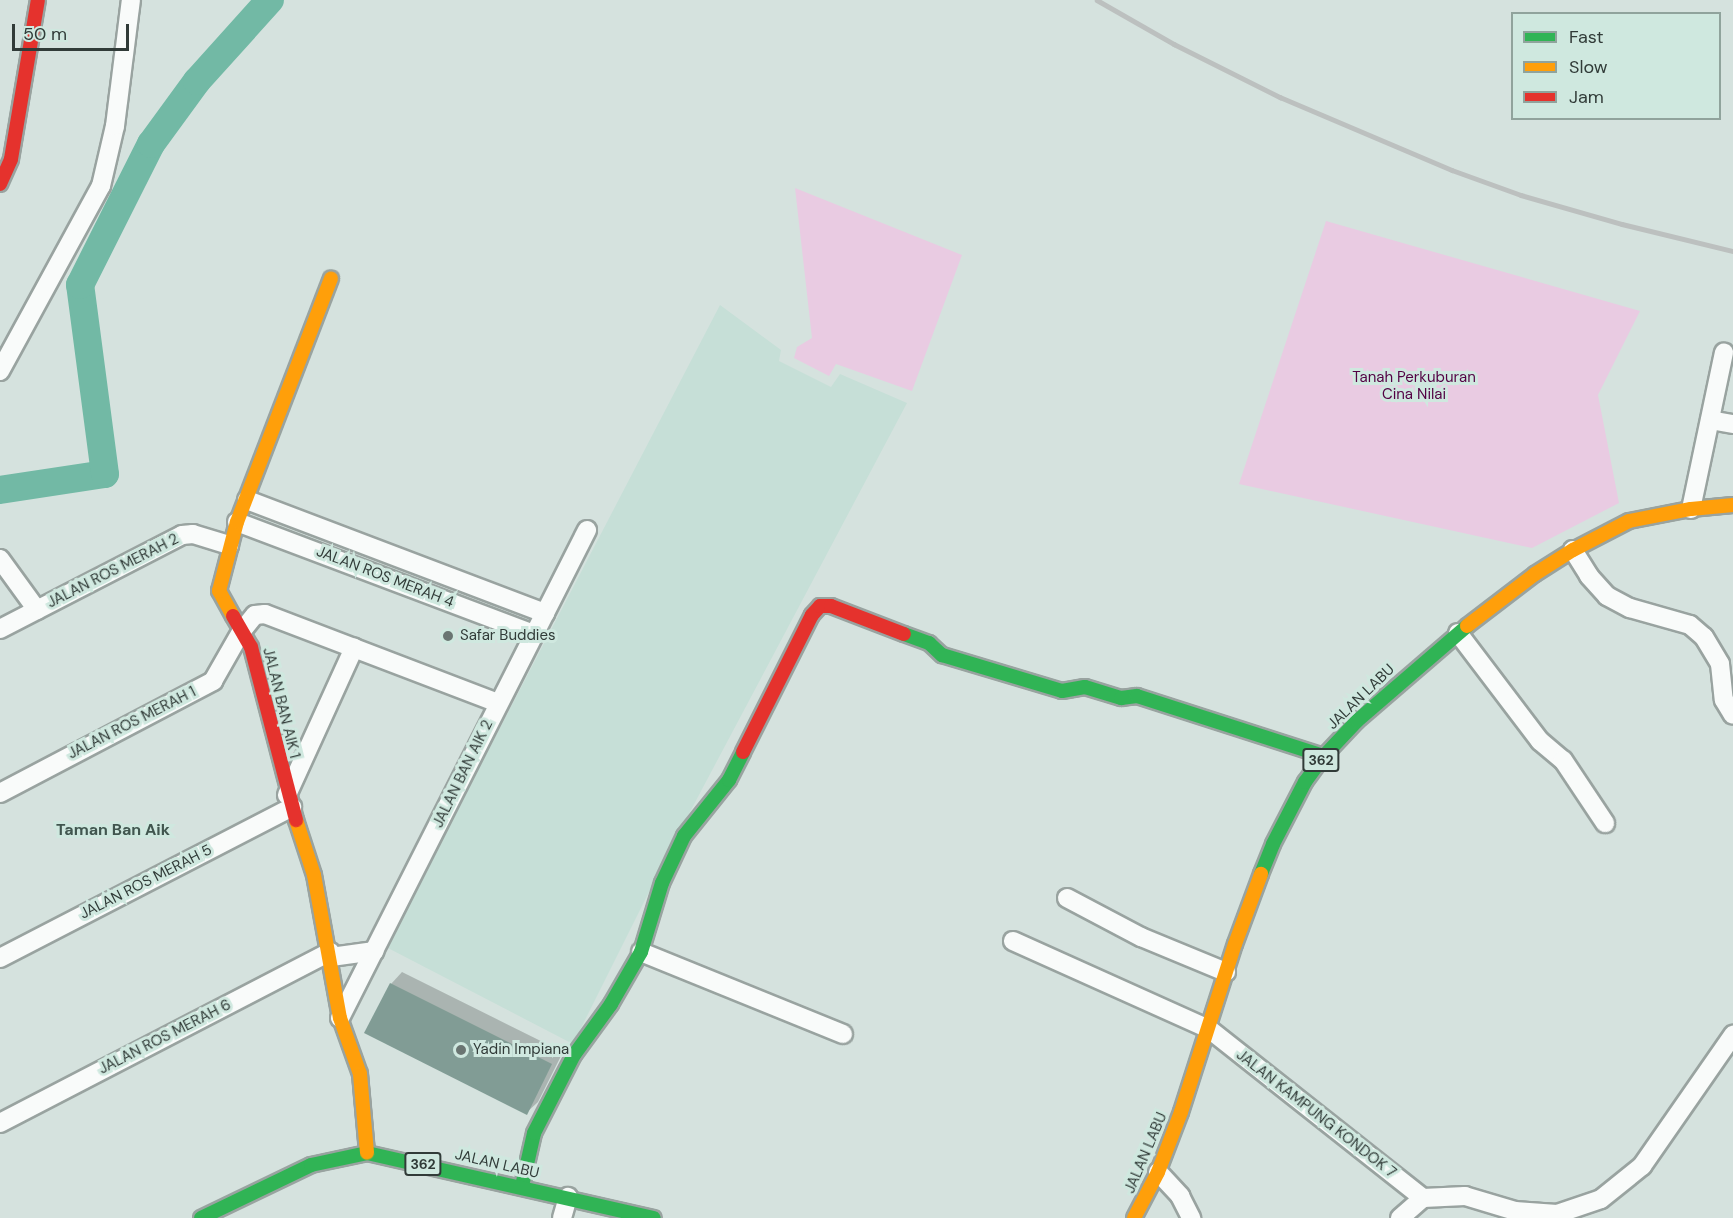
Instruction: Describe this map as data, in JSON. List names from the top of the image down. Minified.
{"streets":{"street":["JALAN ROS MERAH 2","JALAN ROS MERAH 4","JALAN LABU","JALAN BAN AIK 1","JALAN ROS MERAH 1","362","JALAN BAN AIK 2","JALAN ROS MERAH 5","JALAN ROS MERAH 6","JALAN KAMPUNG KONDOK 7"]},"crossings":[["JALAN ROS MERAH 2","JALAN BAN AIK 1"],["JALAN ROS MERAH 4","JALAN BAN AIK 1"],["JALAN ROS MERAH 4","JALAN BAN AIK 2"],["JALAN LABU","JALAN BAN AIK 1"],["JALAN LABU","JALAN KAMPUNG KONDOK 7"],["JALAN BAN AIK 1","JALAN ROS MERAH 1"],["JALAN BAN AIK 1","JALAN BAN AIK 2"],["JALAN BAN AIK 1","JALAN ROS MERAH 5"],["JALAN BAN AIK 1","JALAN ROS MERAH 6"],["JALAN BAN AIK 2","JALAN ROS MERAH 6"]],"districts":["Taman Ban Aik"],"parks":["Tanah Perkuburan Cina Nilai"],"places":["Safar Buddies","Yadin Impiana"],"legend":["Fast","Slow","Jam"],"scale_bar":"50 m"}
